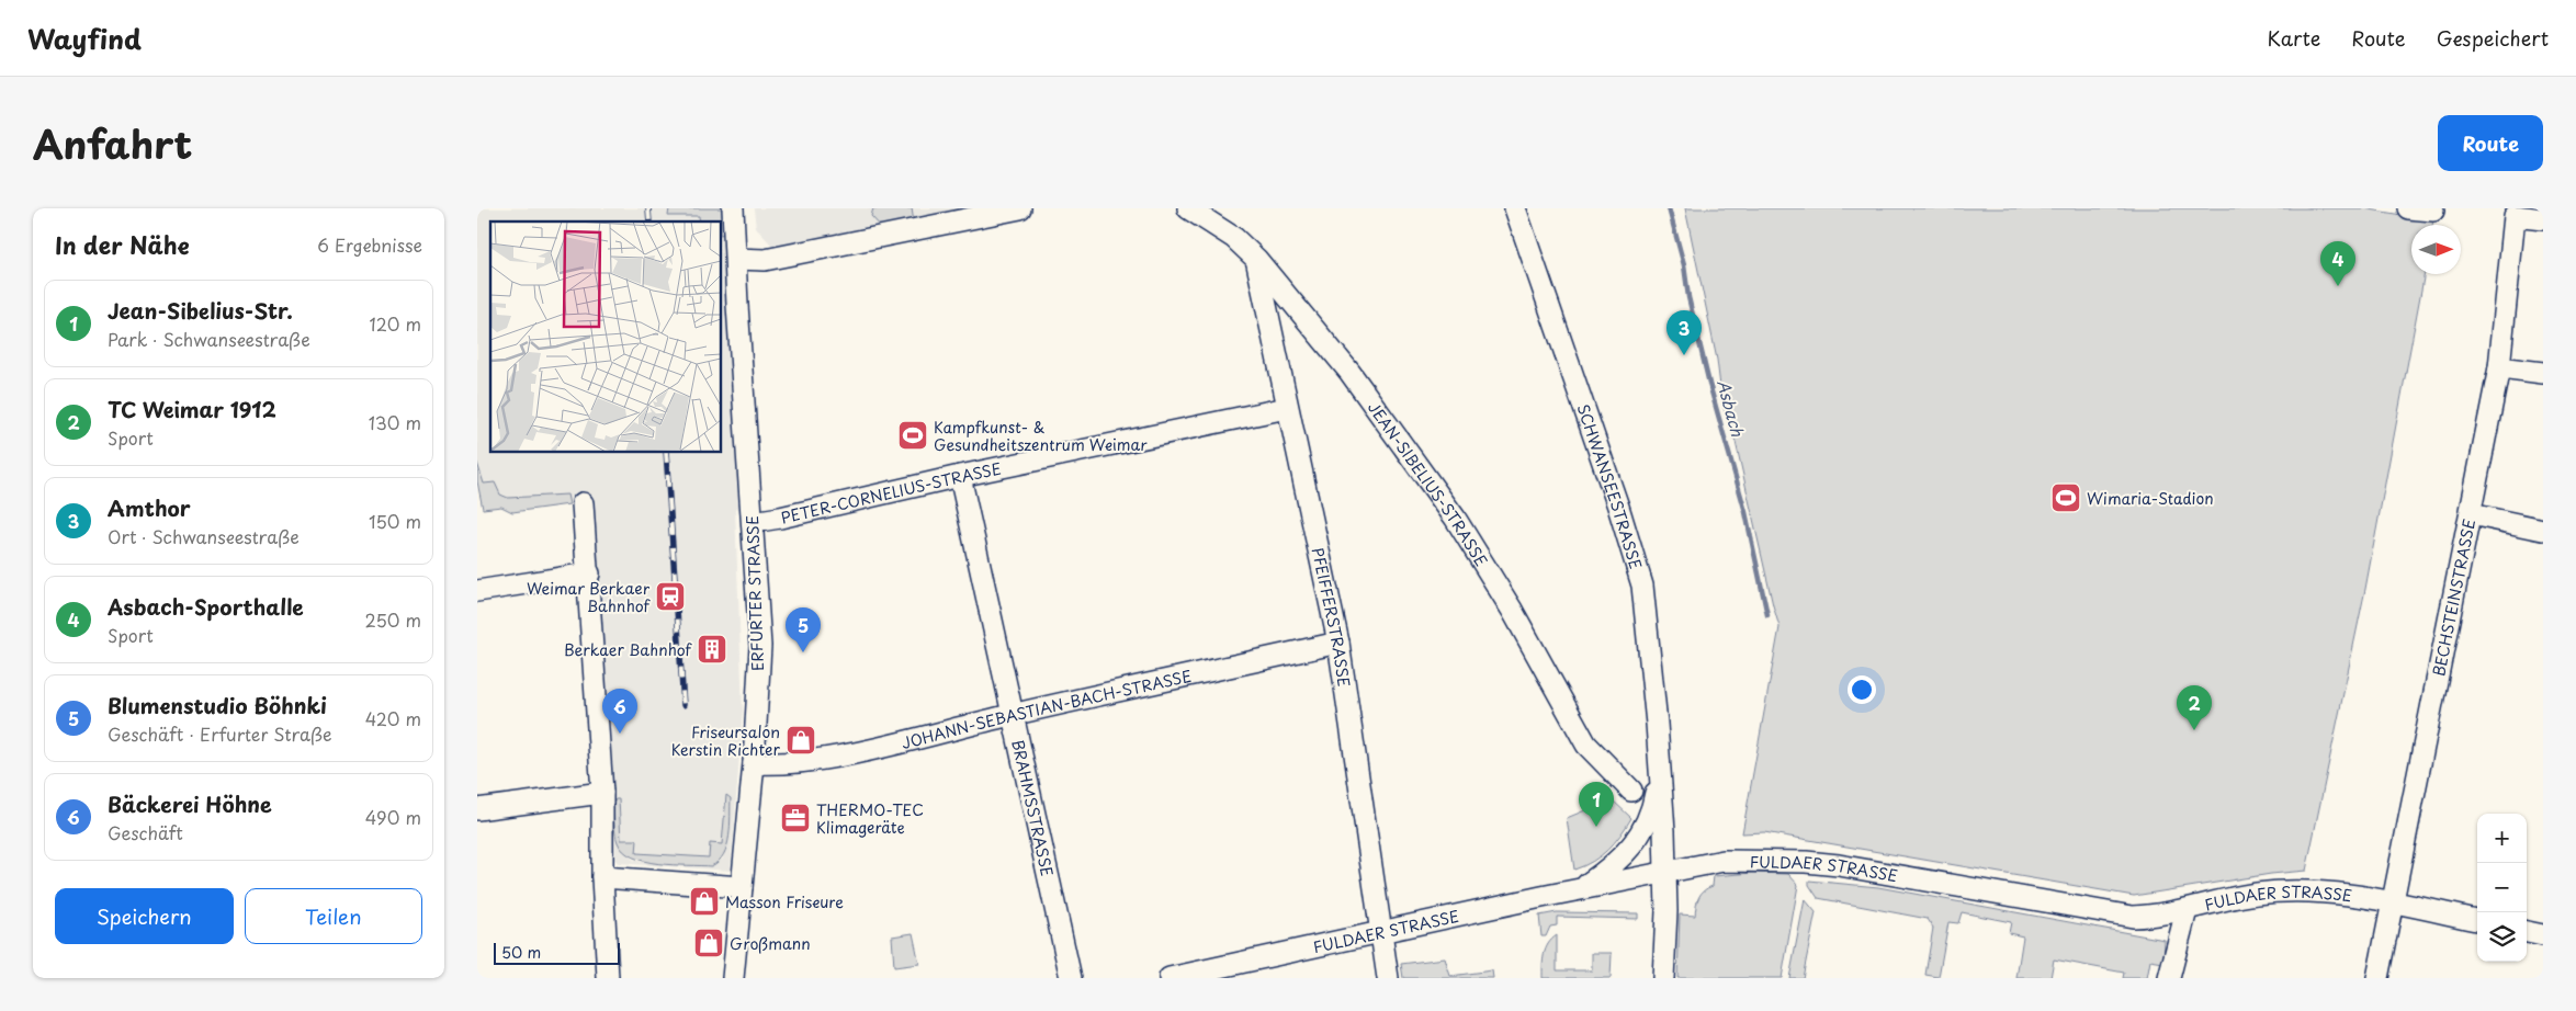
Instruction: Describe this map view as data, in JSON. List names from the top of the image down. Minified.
{"streets":{"street":["JEAN-SIBELIUS-STRASSE","SCHWANSEESTRASSE","PETER-CORNELIUS-STRASSE","ERFURTER STRASSE","BECHSTEINSTRASSE","PFEIFFERSTRASSE","JOHANN-SEBASTIAN-BACH-STRASSE","BRAHMSSTRASSE","FULDAER STRASSE"]},"crossings":[["JEAN-SIBELIUS-STRASSE","PFEIFFERSTRASSE"],["SCHWANSEESTRASSE","FULDAER STRASSE"],["PETER-CORNELIUS-STRASSE","ERFURTER STRASSE"],["PETER-CORNELIUS-STRASSE","PFEIFFERSTRASSE"],["PETER-CORNELIUS-STRASSE","BRAHMSSTRASSE"],["ERFURTER STRASSE","JOHANN-SEBASTIAN-BACH-STRASSE"],["BECHSTEINSTRASSE","FULDAER STRASSE"],["PFEIFFERSTRASSE","JOHANN-SEBASTIAN-BACH-STRASSE"],["PFEIFFERSTRASSE","FULDAER STRASSE"],["JOHANN-SEBASTIAN-BACH-STRASSE","BRAHMSSTRASSE"]],"water":["Asbach"],"places":{"sports":["Kampfkunst- & Gesundheitszentrum Weimar","Wimaria-Stadion"],"station":["Weimar Berkaer Bahnhof"],"building":["Berkaer Bahnhof"],"shop":["Friseursalon Kerstin Richter","Masson Friseure","Großmann"],"office":["THERMO-TEC Klimageräte"]},"scale_bar":"50 m","north":"right","page":{"header":"Wayfind","nav":["Karte","Route","Gespeichert"],"title":"Anfahrt","buttons":["Route",["Speichern","Teilen"]],"heading":["In der Nähe","6 Ergebnisse"],"pins":["4","3","5","2","6","1"],"list":[{"mark":"1","name":"Jean-Sibelius-Str.","note":"Park · Schwanseestraße","value":"120 m"},{"mark":"2","name":"TC Weimar 1912","note":"Sport","value":"130 m"},{"mark":"3","name":"Amthor","note":"Ort · Schwanseestraße","value":"150 m"},{"mark":"4","name":"Asbach-Sporthalle","note":"Sport","value":"250 m"},{"mark":"5","name":"Blumenstudio Böhnki","note":"Geschäft · Erfurter Straße","value":"420 m"},{"mark":"6","name":"Bäckerei Höhne","note":"Geschäft","value":"490 m"}],"map_buttons":["+","−"],"scale":"50 m"}}
